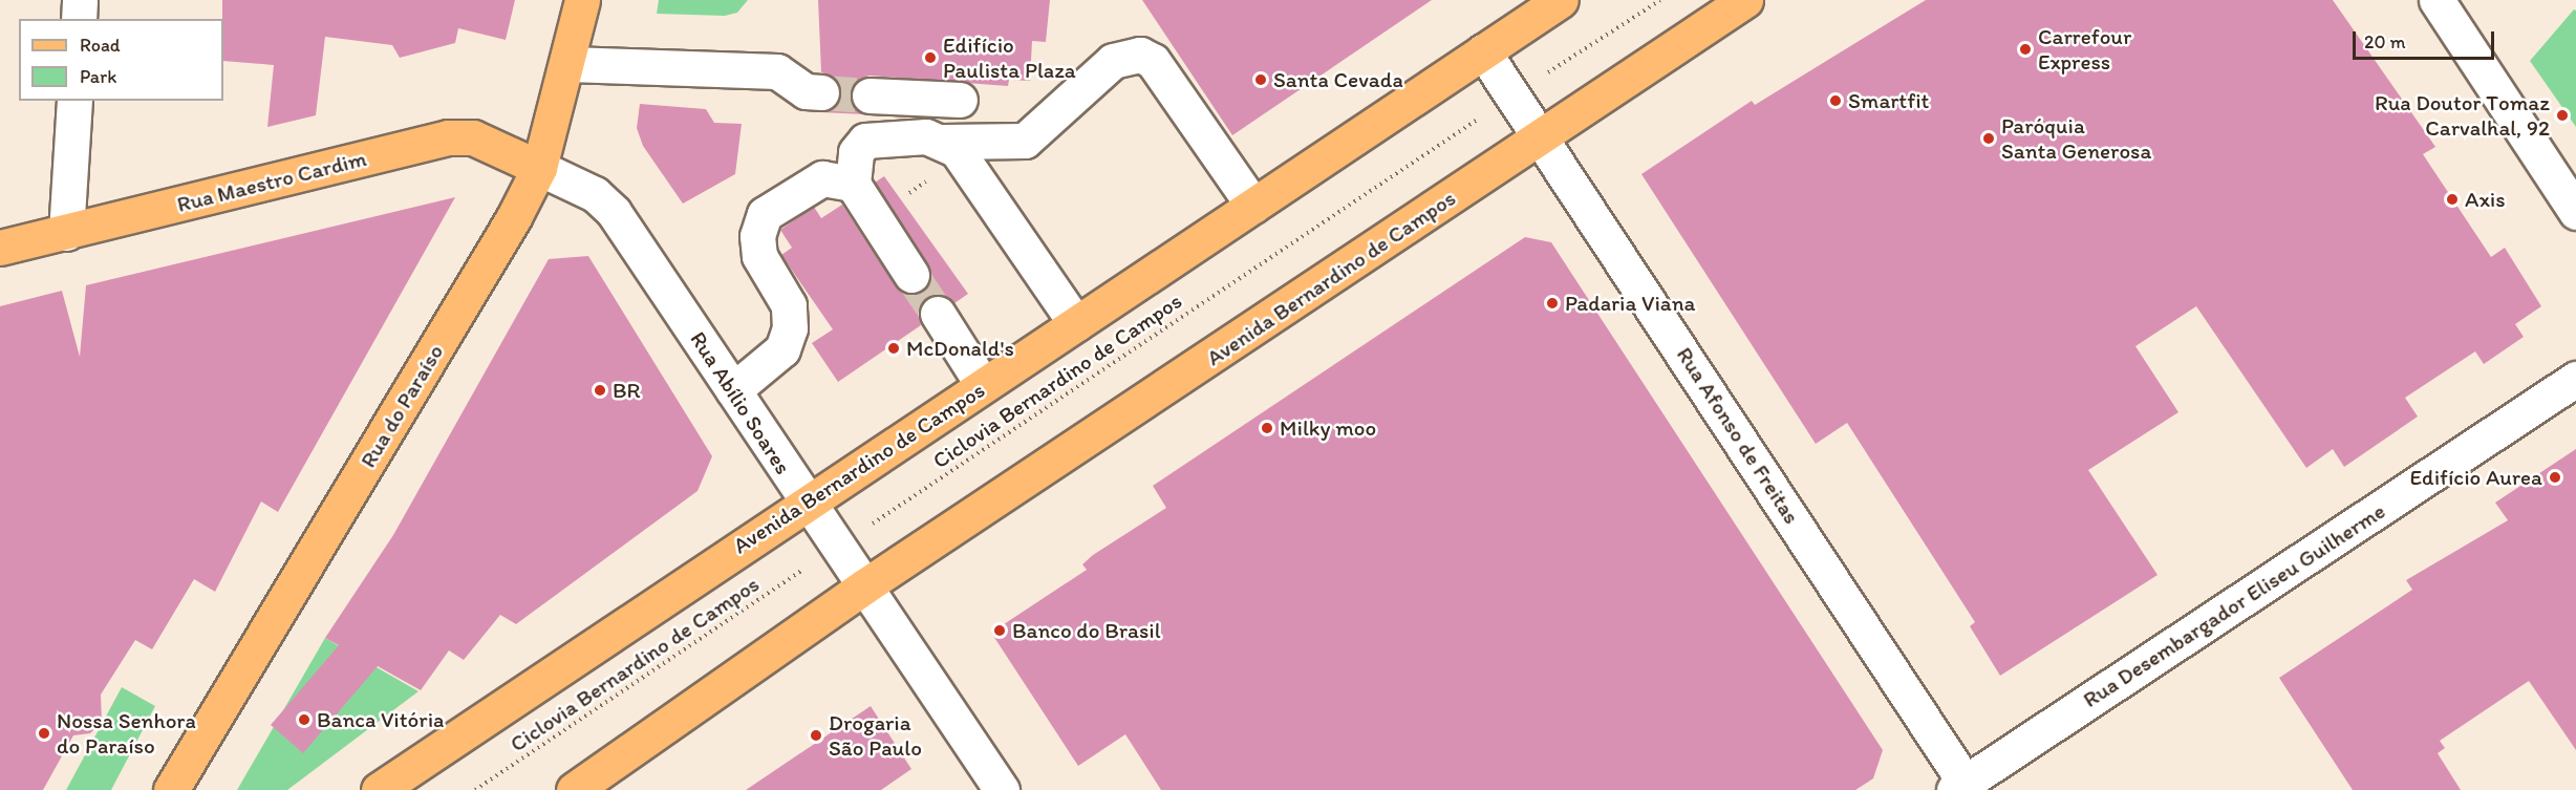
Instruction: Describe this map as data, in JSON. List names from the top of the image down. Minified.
{"streets":{"main road":["Rua Maestro Cardim","Avenida Bernardino de Campos","Rua do Paraíso"],"street":["Rua Abílio Soares","Rua Afonso de Freitas","Rua Desembargador Eliseu Guilherme"],"path":["Ciclovia Bernardino de Campos"]},"crossings":[["Rua Maestro Cardim","Rua Abílio Soares"],["Rua Maestro Cardim","Rua do Paraíso"],["Avenida Bernardino de Campos","Rua Abílio Soares"],["Avenida Bernardino de Campos","Rua Afonso de Freitas"],["Ciclovia Bernardino de Campos","Rua Abílio Soares"],["Ciclovia Bernardino de Campos","Rua Afonso de Freitas"],["Rua Abílio Soares","Rua do Paraíso"],["Rua Afonso de Freitas","Rua Desembargador Eliseu Guilherme"]],"places":["Carrefour Express","Edifício Paulista Plaza","Santa Cevada","Smartfit","Rua Doutor Tomaz Carvalhal, 92","Paróquia Santa Generosa","Axis","Padaria Viana","McDonald's","BR","Milky moo","Edifício Aurea","Banco do Brasil","Banca Vitória","Nossa Senhora do Paraíso","Drogaria São Paulo"],"legend":["Road","Park"],"scale_bar":"20 m"}
